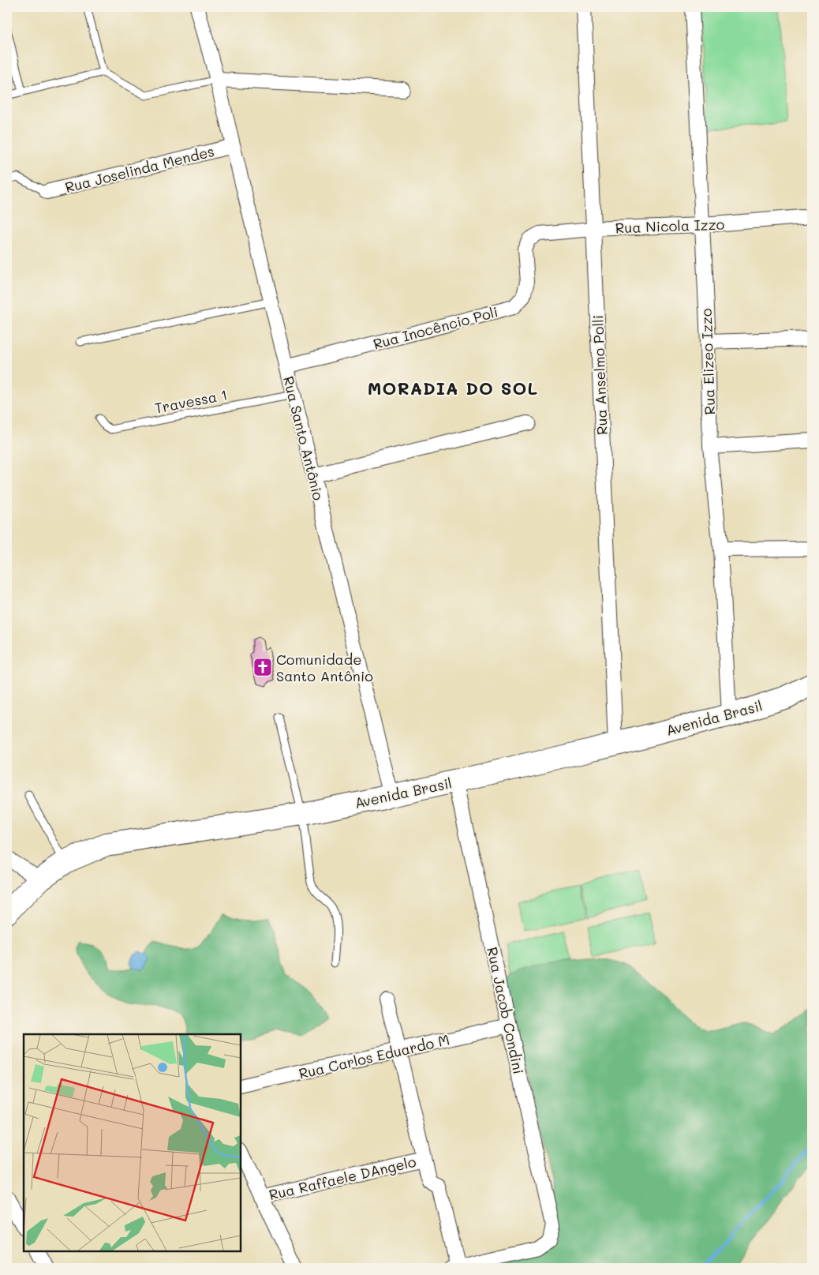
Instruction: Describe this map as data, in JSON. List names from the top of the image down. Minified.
{"streets":{"main road":["Avenida Brasil"],"street":["Rua Joselinda Mendes","Rua Nicola Izzo","Rua Inocêncio Poli","Rua Elizeo Izzo","Rua Anselmo Polli","Rua Santo Antônio","Rua Jacob Condini","Rua Carlos Eduardo M","Rua Raffaele DAngelo"],"lane":["Travessa 1"]},"crossings":[["Rua Joselinda Mendes","Rua Santo Antônio"],["Rua Nicola Izzo","Rua Inocêncio Poli"],["Rua Nicola Izzo","Rua Elizeo Izzo"],["Rua Nicola Izzo","Rua Anselmo Polli"],["Rua Inocêncio Poli","Rua Santo Antônio"],["Rua Elizeo Izzo","Avenida Brasil"],["Rua Anselmo Polli","Avenida Brasil"],["Travessa 1","Rua Santo Antônio"],["Rua Santo Antônio","Avenida Brasil"],["Avenida Brasil","Rua Jacob Condini"],["Rua Jacob Condini","Rua Carlos Eduardo M"]],"districts":["MORADIA DO SOL"],"places":{"church":["Comunidade Santo Antônio"]}}
